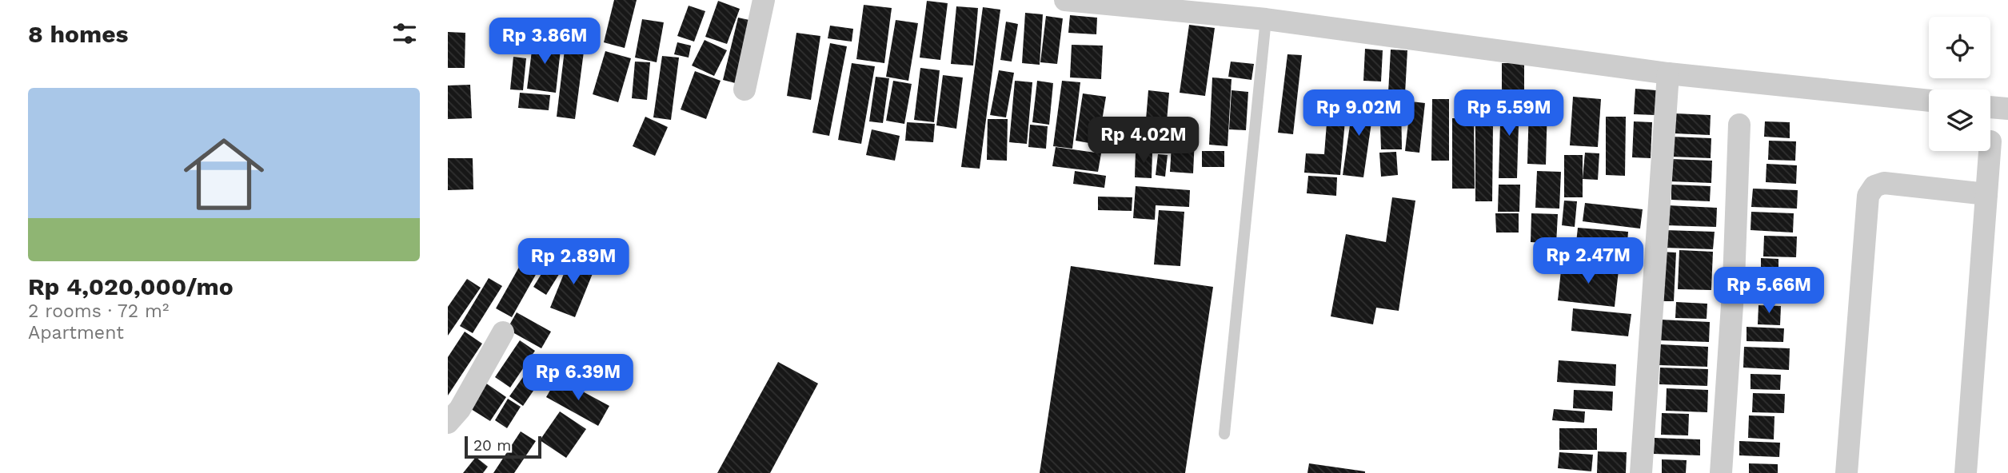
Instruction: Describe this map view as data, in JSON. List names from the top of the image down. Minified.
{"scale_bar":"20 m","page":{"heading":"8 homes","price":["Rp 3.86M","Rp 9.02M","Rp 5.59M","Rp 4.02M","Rp 2.47M","Rp 2.89M","Rp 5.66M","Rp 6.39M"],"list":[{"name":"Rp 4,020,000/mo","note":"2 rooms · 72 m² · Apartment"}],"scale":"20 m"}}
